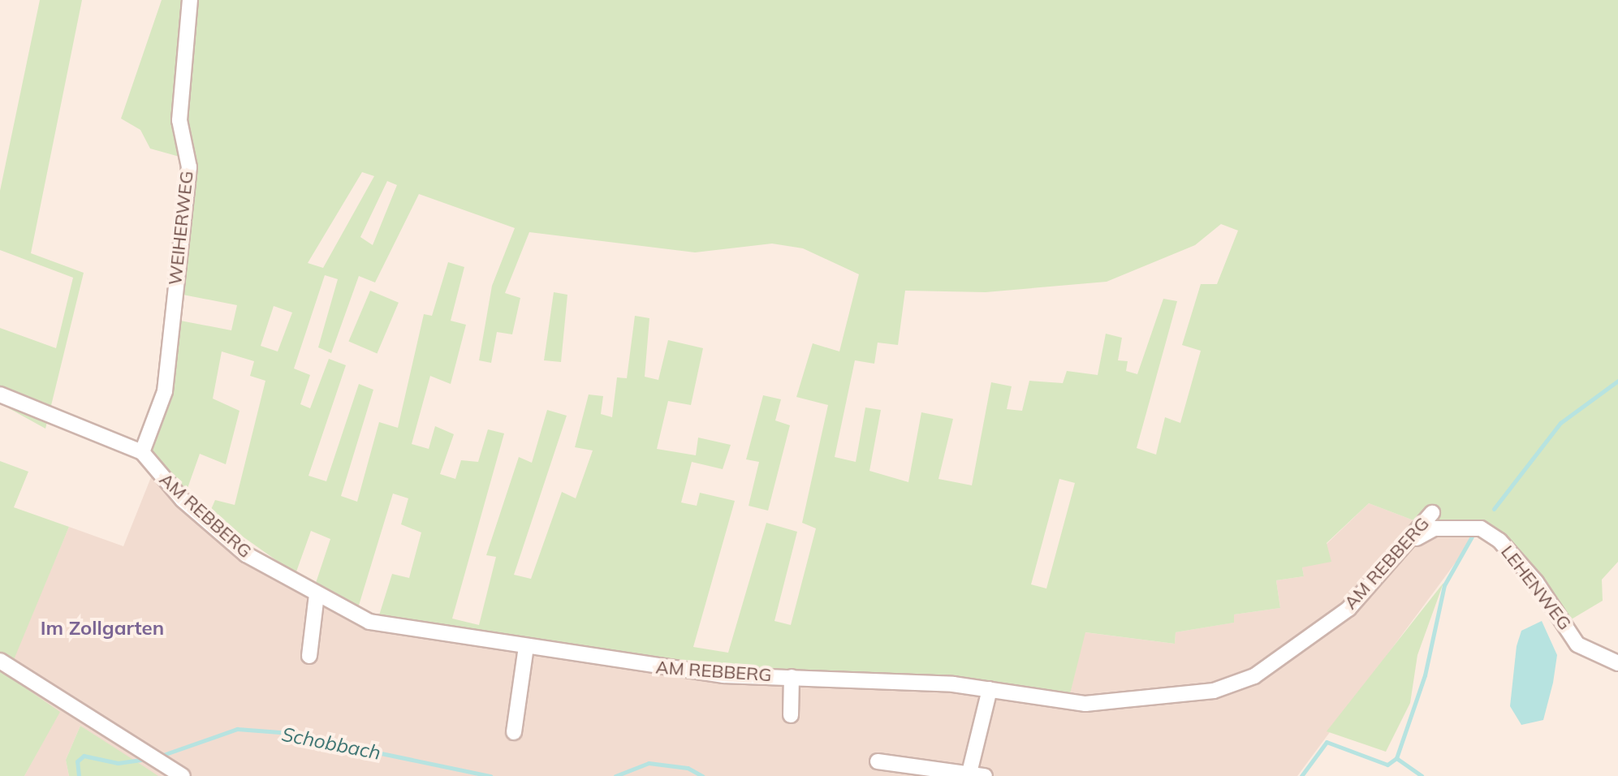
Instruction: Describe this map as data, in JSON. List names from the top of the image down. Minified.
{"streets":{"street":["WEIHERWEG","AM REBBERG","LEHENWEG"]},"crossings":[["WEIHERWEG","AM REBBERG"],["AM REBBERG","LEHENWEG"]],"districts":["Im Zollgarten"],"water":["Schobbach"]}
